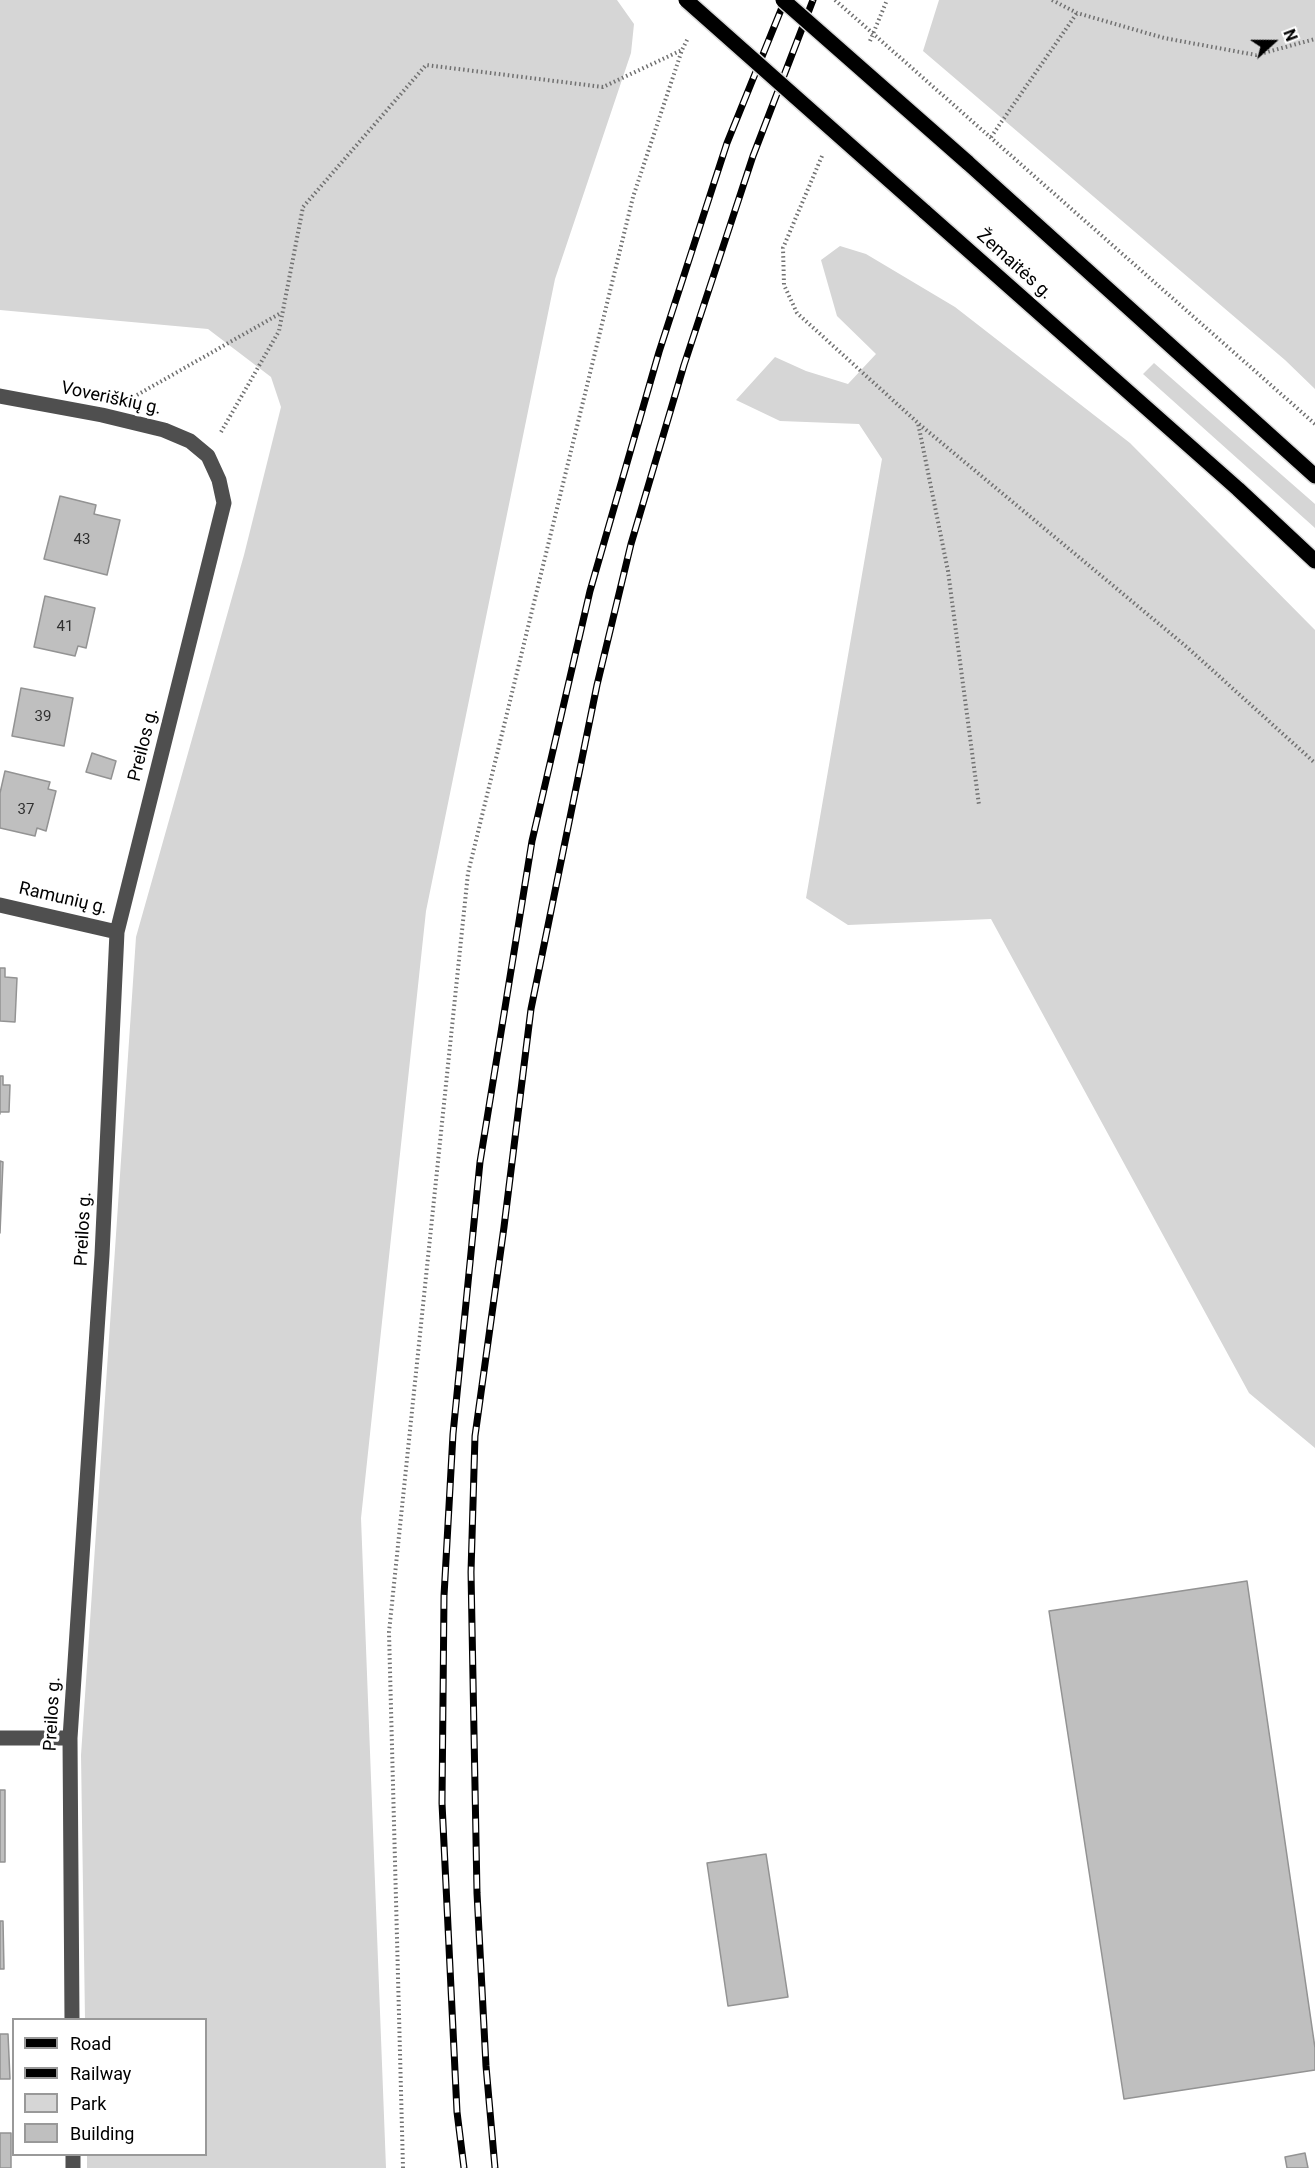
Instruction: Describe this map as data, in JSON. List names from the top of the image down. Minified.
{"streets":{"main road":["Žemaitės g."],"street":["Voveriškių g.","Preilos g.","Ramunių g."]},"crossings":[["Voveriškių g.","Preilos g."],["Preilos g.","Ramunių g."]],"house_numbers":["43","41","39","37"],"legend":["Road","Railway","Park","Building"],"north":"right"}
